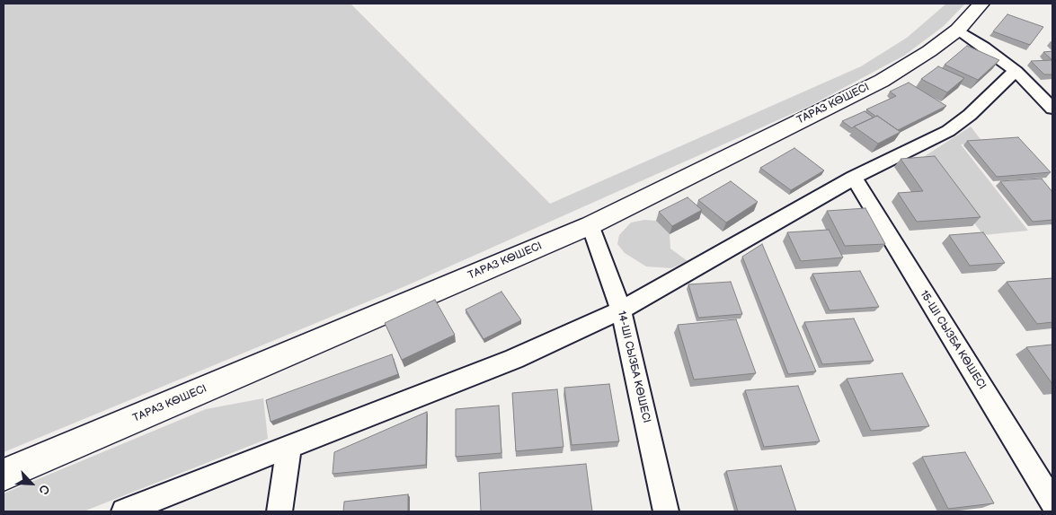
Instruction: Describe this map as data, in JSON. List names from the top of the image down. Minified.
{"streets":{"street":["ТАРАЗ КӨШЕСІ","15-ШІ СЫЗБА КӨШЕСІ","14-ШІ СЫЗБА КӨШЕСІ"]},"crossings":[["ТАРАЗ КӨШЕСІ","14-ШІ СЫЗБА КӨШЕСІ"]],"north":"bottom right"}
